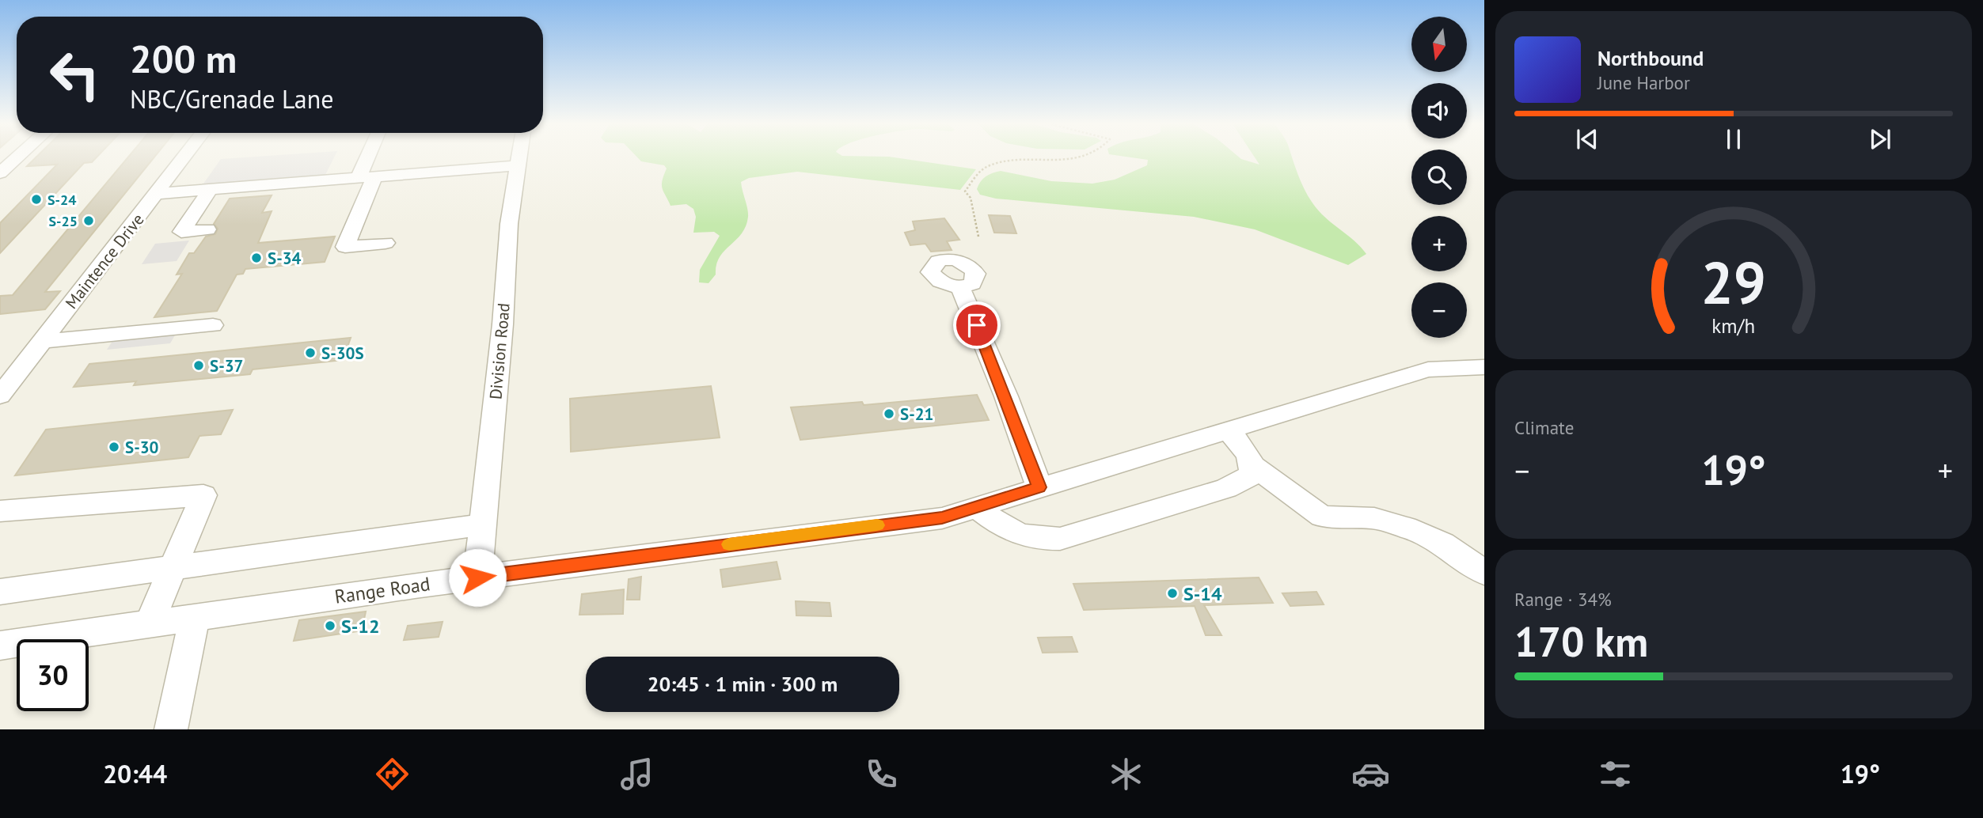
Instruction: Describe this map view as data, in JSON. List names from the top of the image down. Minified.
{"streets":{"street":["Maintence Drive","Division Road","Range Road"]},"crossings":[["Division Road","Range Road"]],"places":["S-24","S-25","S-34","S-30S","S-37","S-21","S-30","S-14","S-12"],"north":"bottom","page":{"map_buttons":["+","−"],"turn":["200 m","NBC/Grenade Lane"],"song":["Northbound","June Harbor"],"tile":["Climate",["Range · 34%","170 km"]],"heat":["−","19°","+"],"limit":"30","trip":"20:45 · 1 min · 300 m","tabs":["20:44","19°"],"gauge":["29","km/h"]}}
